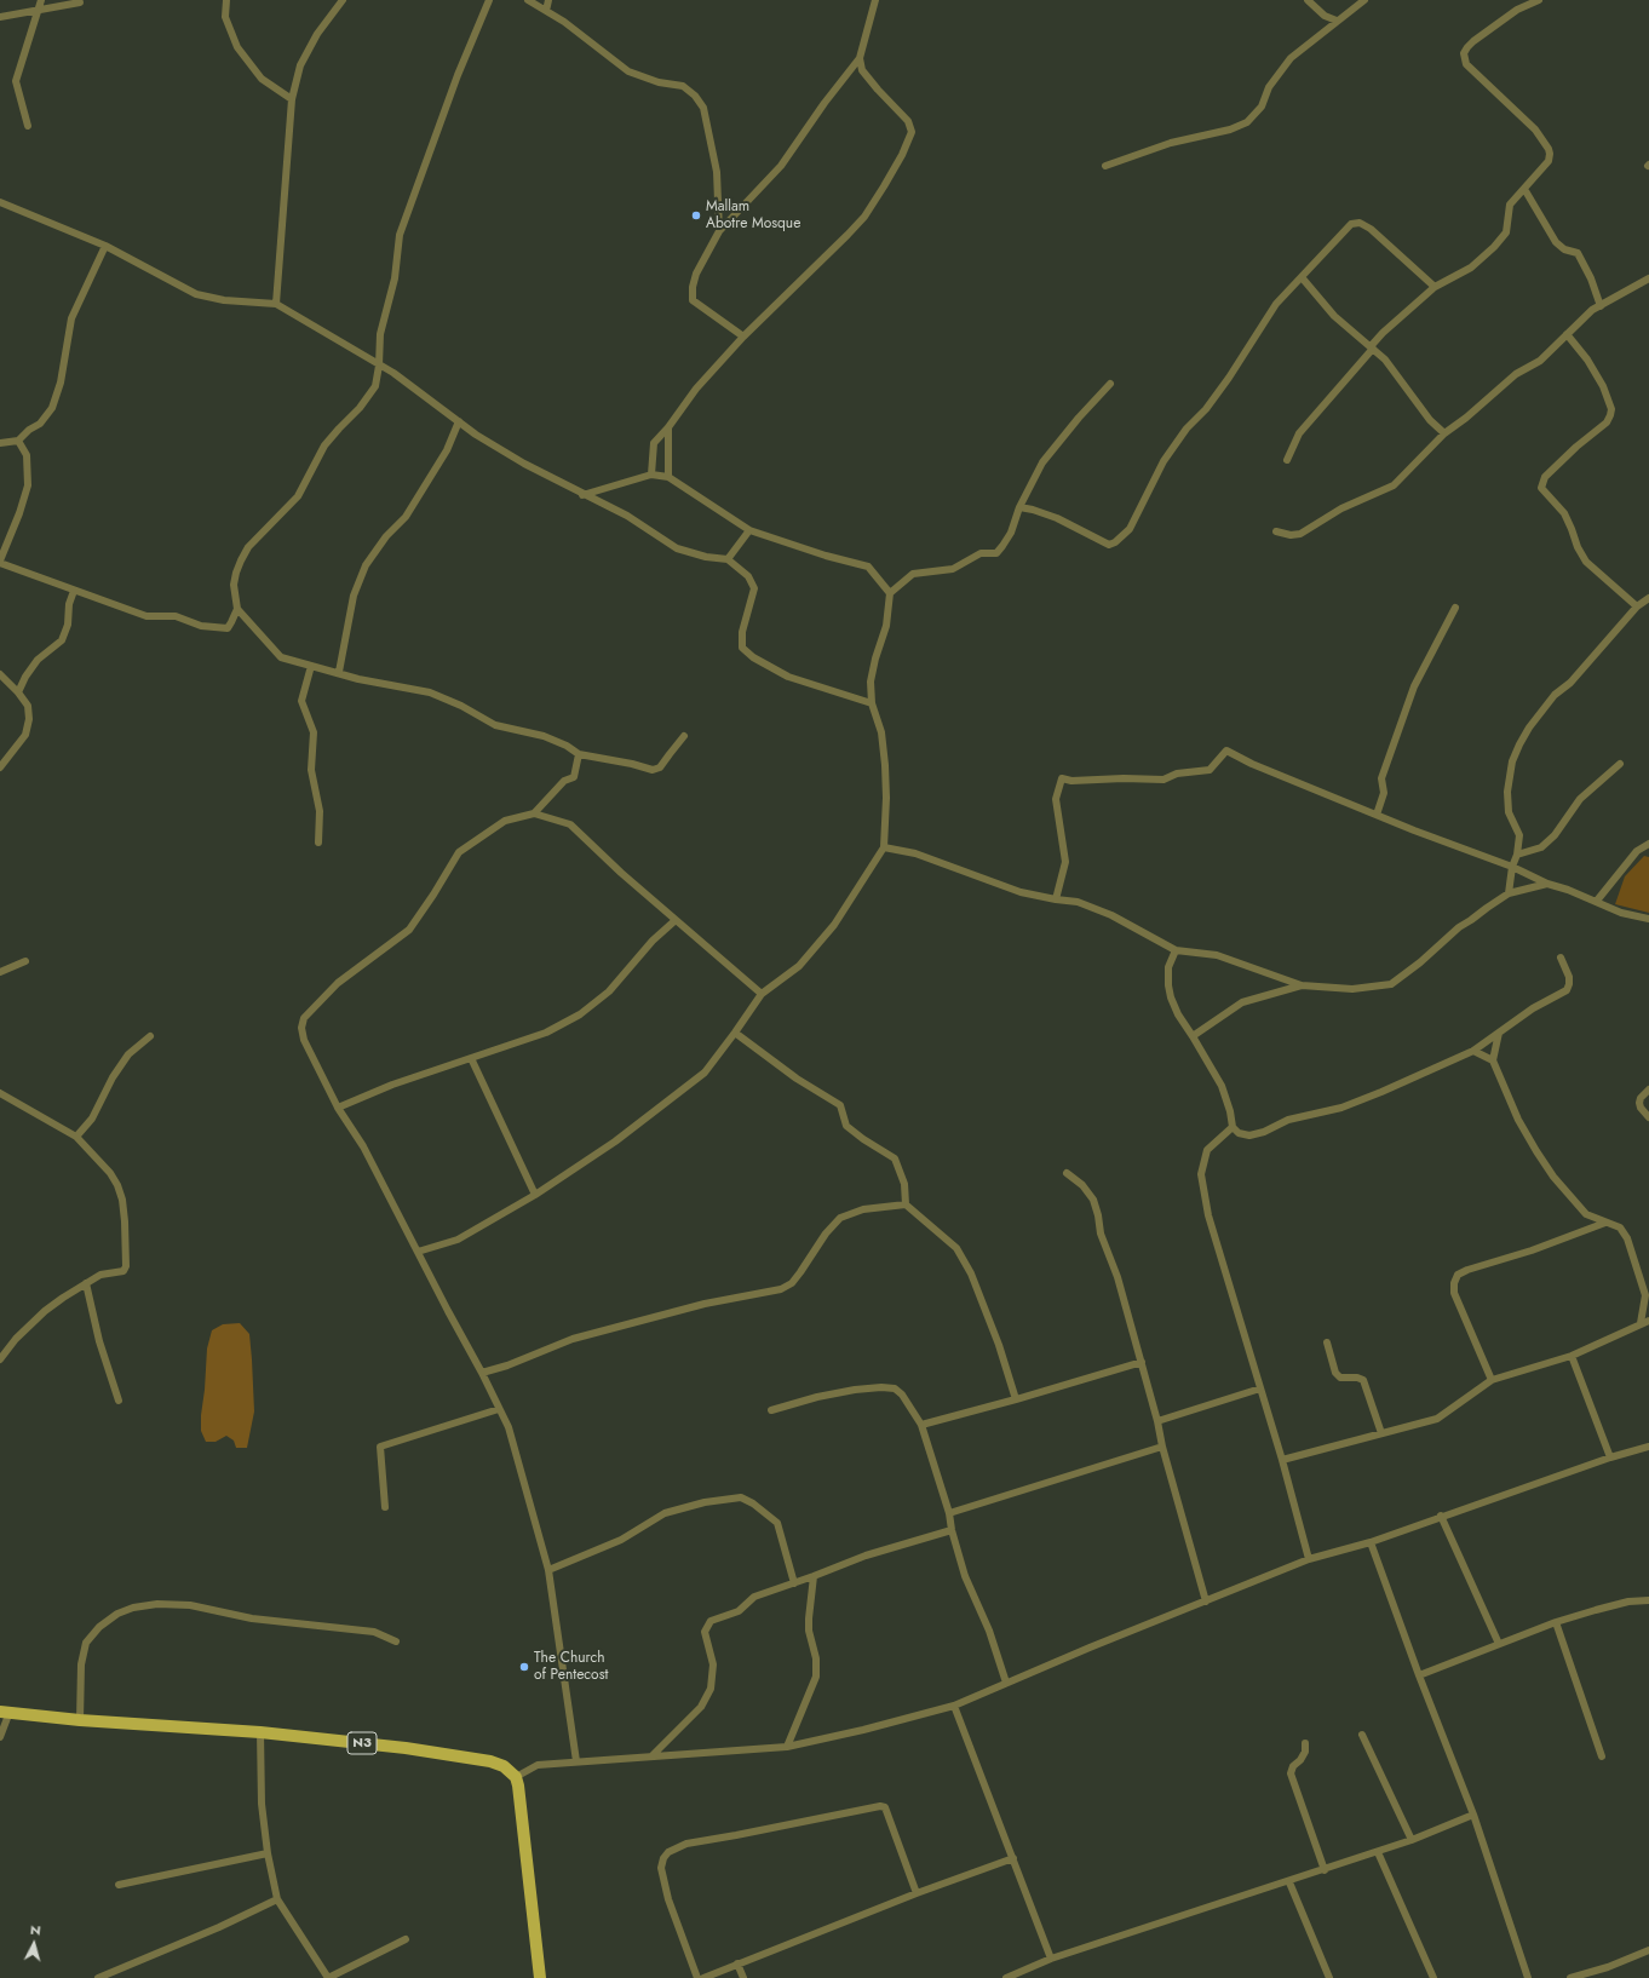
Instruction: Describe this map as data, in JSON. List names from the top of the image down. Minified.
{"streets":{"main road":["N3"]},"places":["Mallam Abotre Mosque","The Church of Pentecost"],"north":"top"}
